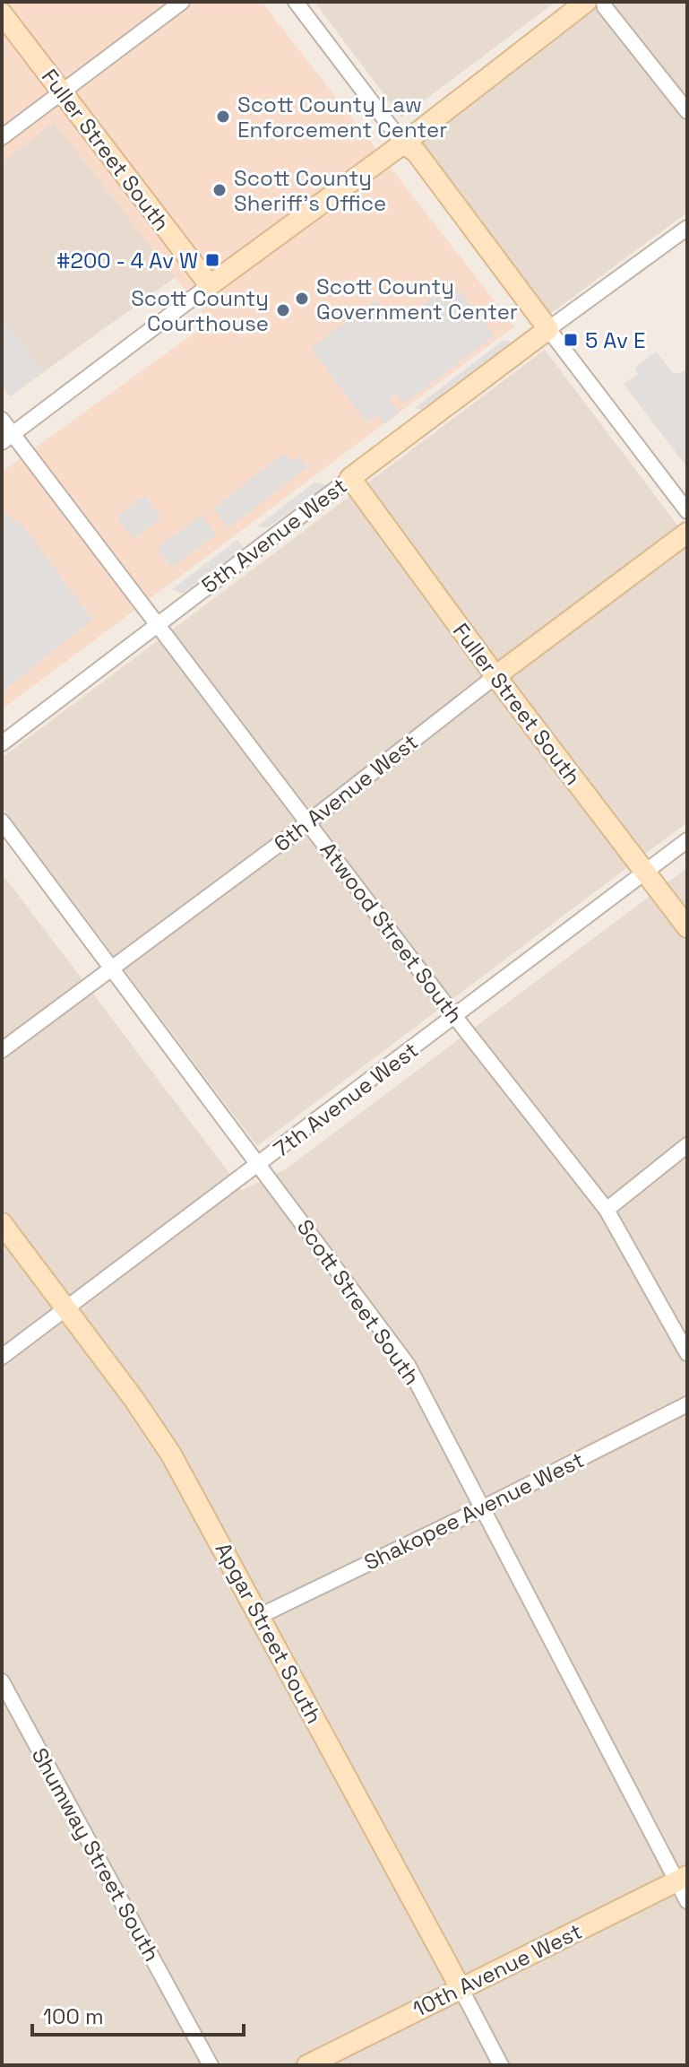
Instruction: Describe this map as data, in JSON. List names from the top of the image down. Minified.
{"streets":{"street":["Fuller Street South","5th Avenue West","6th Avenue West","Atwood Street South","7th Avenue West","Scott Street South","Shakopee Avenue West","Apgar Street South","Shumway Street South","10th Avenue West"]},"crossings":[["Fuller Street South","5th Avenue West"],["Fuller Street South","6th Avenue West"],["Fuller Street South","7th Avenue West"],["5th Avenue West","Atwood Street South"],["6th Avenue West","Atwood Street South"],["6th Avenue West","Scott Street South"],["Atwood Street South","7th Avenue West"],["7th Avenue West","Scott Street South"],["7th Avenue West","Apgar Street South"],["Scott Street South","Shakopee Avenue West"],["Scott Street South","10th Avenue West"],["Shakopee Avenue West","Apgar Street South"],["Apgar Street South","10th Avenue West"]],"places":{"other":["Scott County Law Enforcement Center","Scott County Sheriff's Office","Scott County Government Center","Scott County Courthouse"],"transit":["#200 - 4 Av W","5 Av E"]},"scale_bar":"100 m"}
